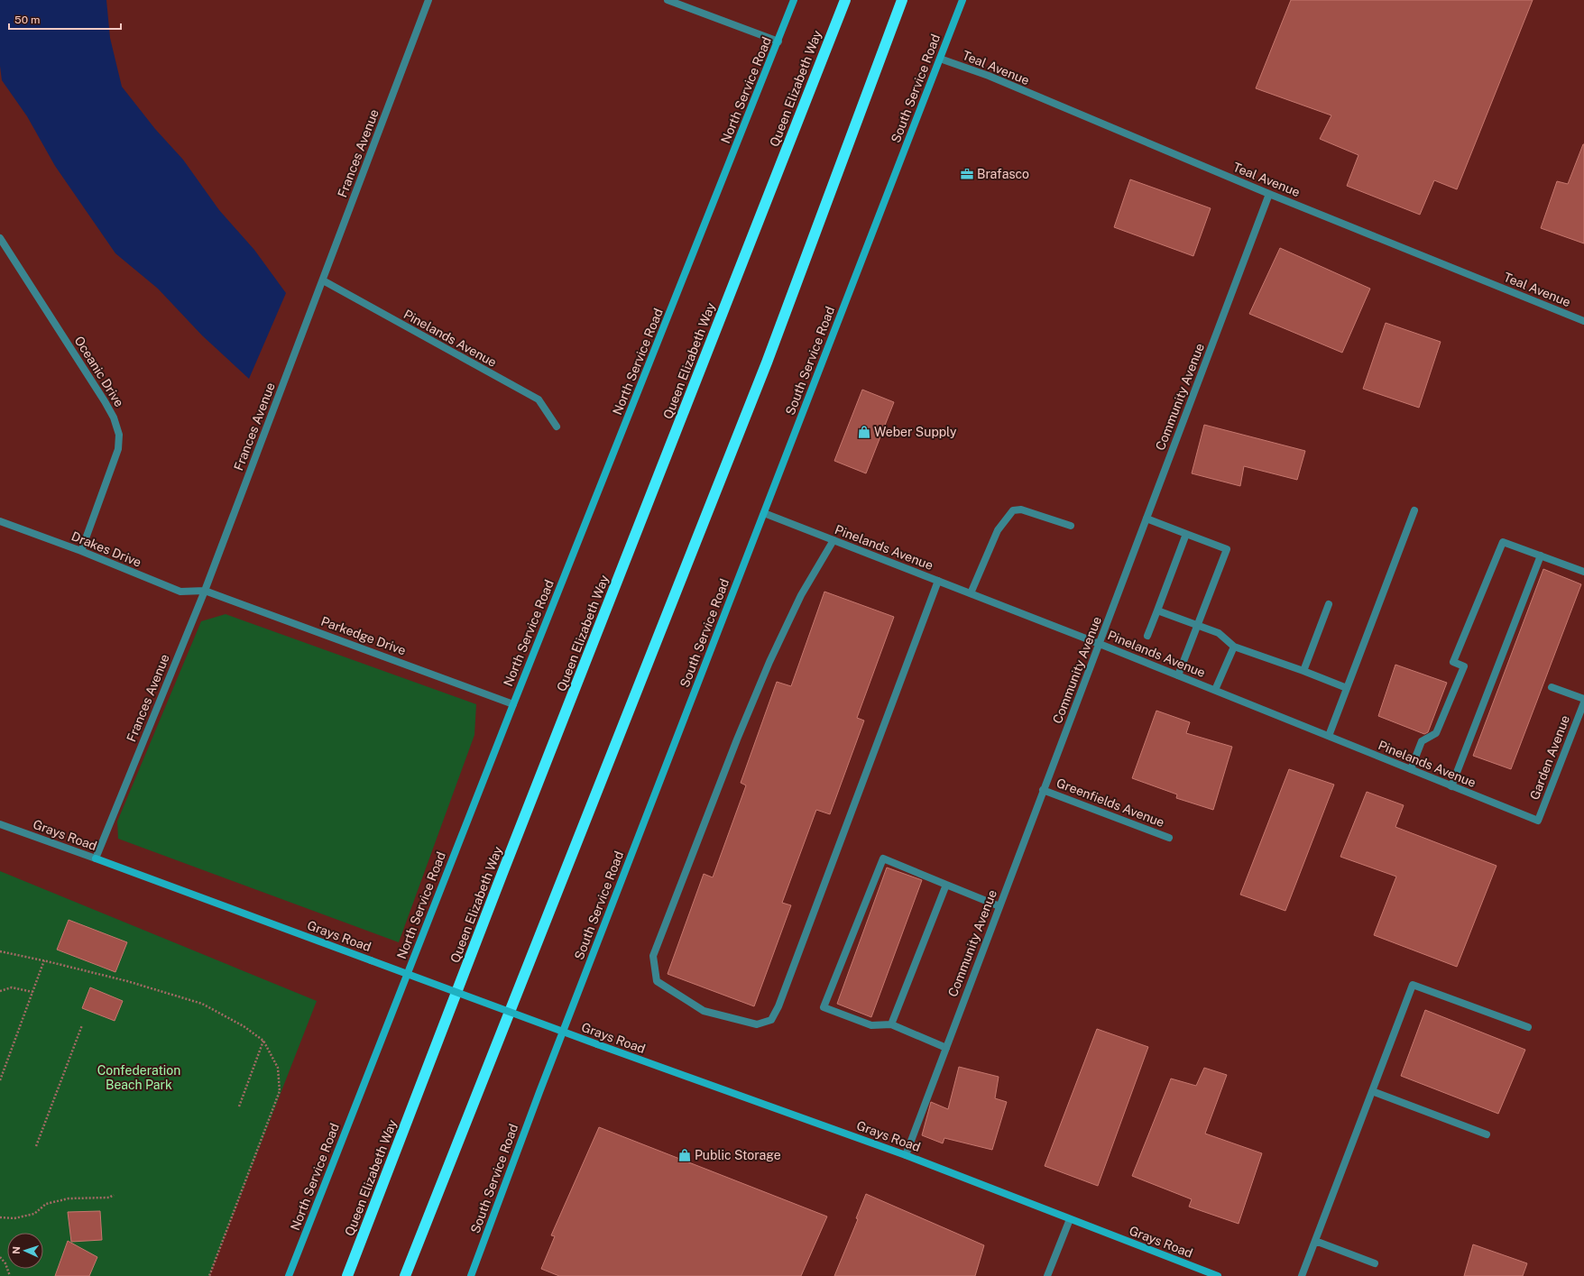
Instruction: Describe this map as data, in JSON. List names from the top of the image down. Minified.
{"streets":{"highway":["Queen Elizabeth Way"],"street":["Teal Avenue","South Service Road","North Service Road","Frances Avenue","Pinelands Avenue","Oceanic Drive","Community Avenue","Drakes Drive","Parkedge Drive","Garden Avenue","Greenfields Avenue","Grays Road"]},"crossings":[["Teal Avenue","South Service Road"],["Teal Avenue","Community Avenue"],["South Service Road","Pinelands Avenue"],["North Service Road","Parkedge Drive"],["Frances Avenue","Pinelands Avenue"],["Frances Avenue","Drakes Drive"],["Frances Avenue","Parkedge Drive"],["Frances Avenue","Grays Road"],["Pinelands Avenue","Community Avenue"],["Pinelands Avenue","Garden Avenue"],["Oceanic Drive","Drakes Drive"],["Community Avenue","Greenfields Avenue"],["Community Avenue","Grays Road"],["Drakes Drive","Parkedge Drive"]],"parks":["Confederation Beach Park"],"places":{"office":["Brafasco"],"shop":["Weber Supply","Public Storage"]},"scale_bar":"50 m","north":"left"}
